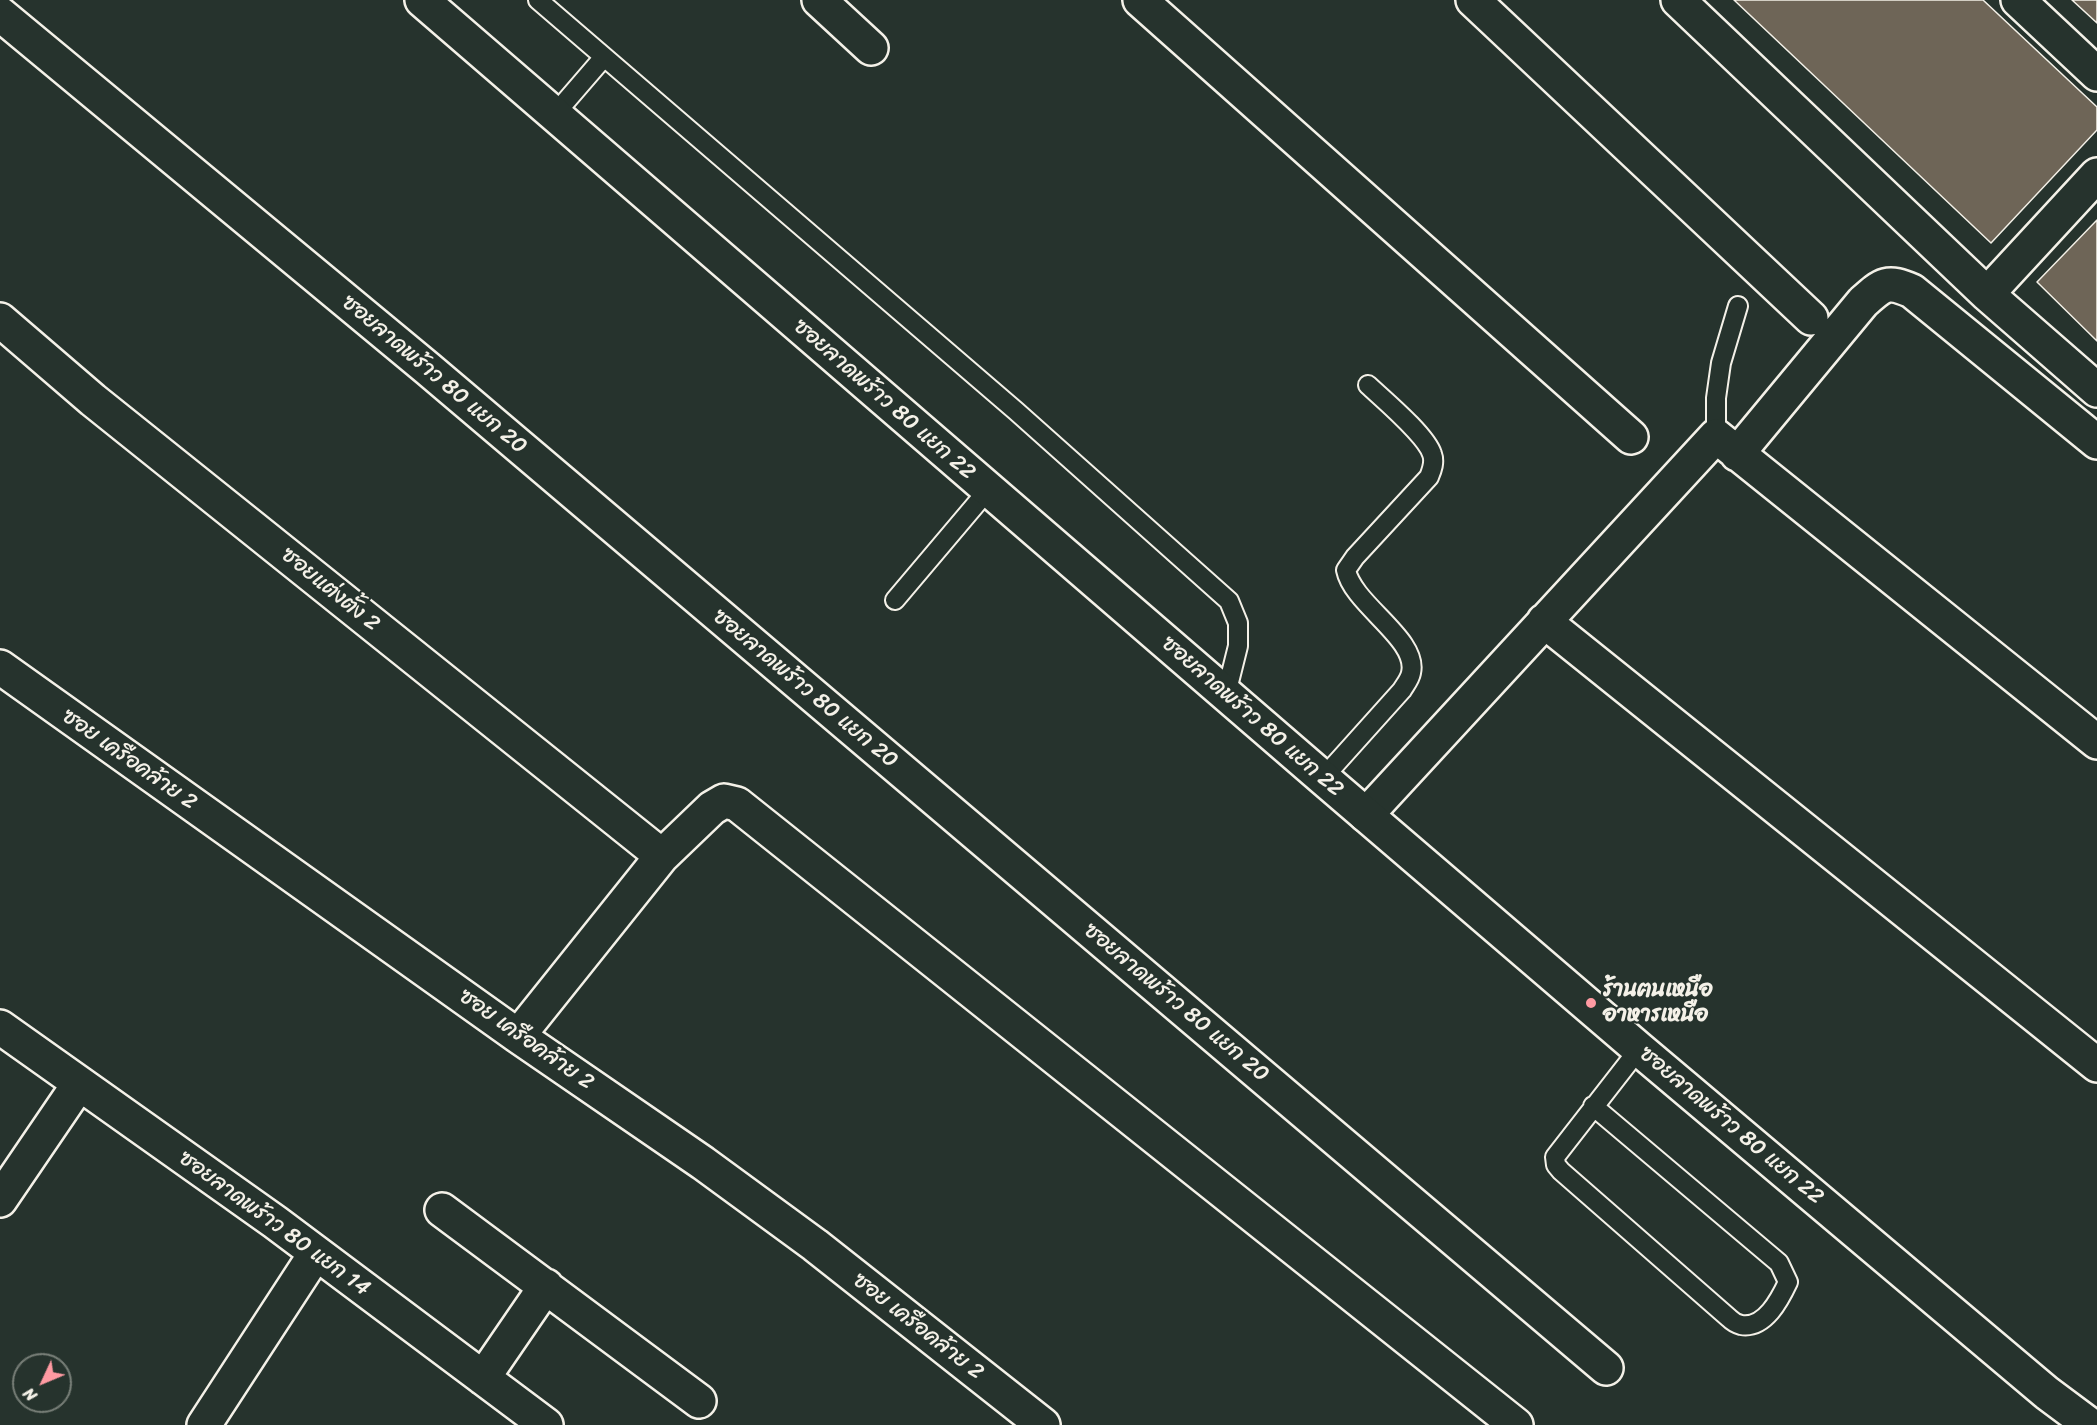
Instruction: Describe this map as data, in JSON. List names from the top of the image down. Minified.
{"streets":{"street":["ซอยลาดพร้าว 80 แยก 20","ซอยลาดพร้าว 80 แยก 22","ซอยแต่งตั้ง 2","ซอย เครือคล้าย 2","ซอยลาดพร้าว 80 แยก 14"]},"places":["ร้านฅนเหนือ อาหารเหนือ"],"north":"bottom left"}
